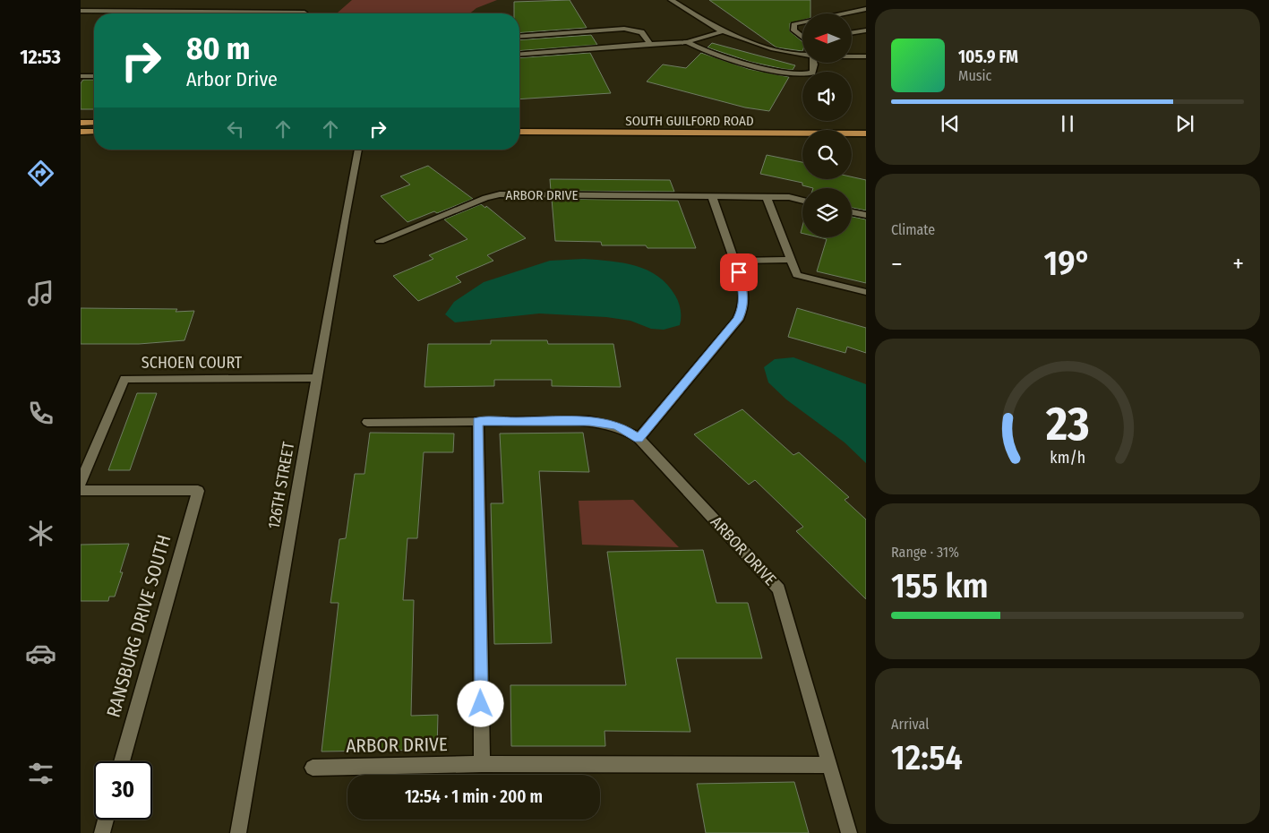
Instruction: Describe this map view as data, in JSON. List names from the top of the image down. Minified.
{"streets":{"main road":["SOUTH GUILFORD ROAD"],"street":["ARBOR DRIVE","SCHOEN COURT","126TH STREET","RANSBURG DRIVE SOUTH"]},"crossings":[["SCHOEN COURT","126TH STREET"]],"north":"left","page":{"tabs":"12:53","turn":["80 m","Arbor Drive"],"song":["105.9 FM","Music"],"tile":["Climate",["Range · 31%","155 km"],["Arrival","12:54"]],"heat":["−","19°","+"],"limit":"30","trip":"12:54 · 1 min · 200 m","gauge":["23","km/h"]}}
